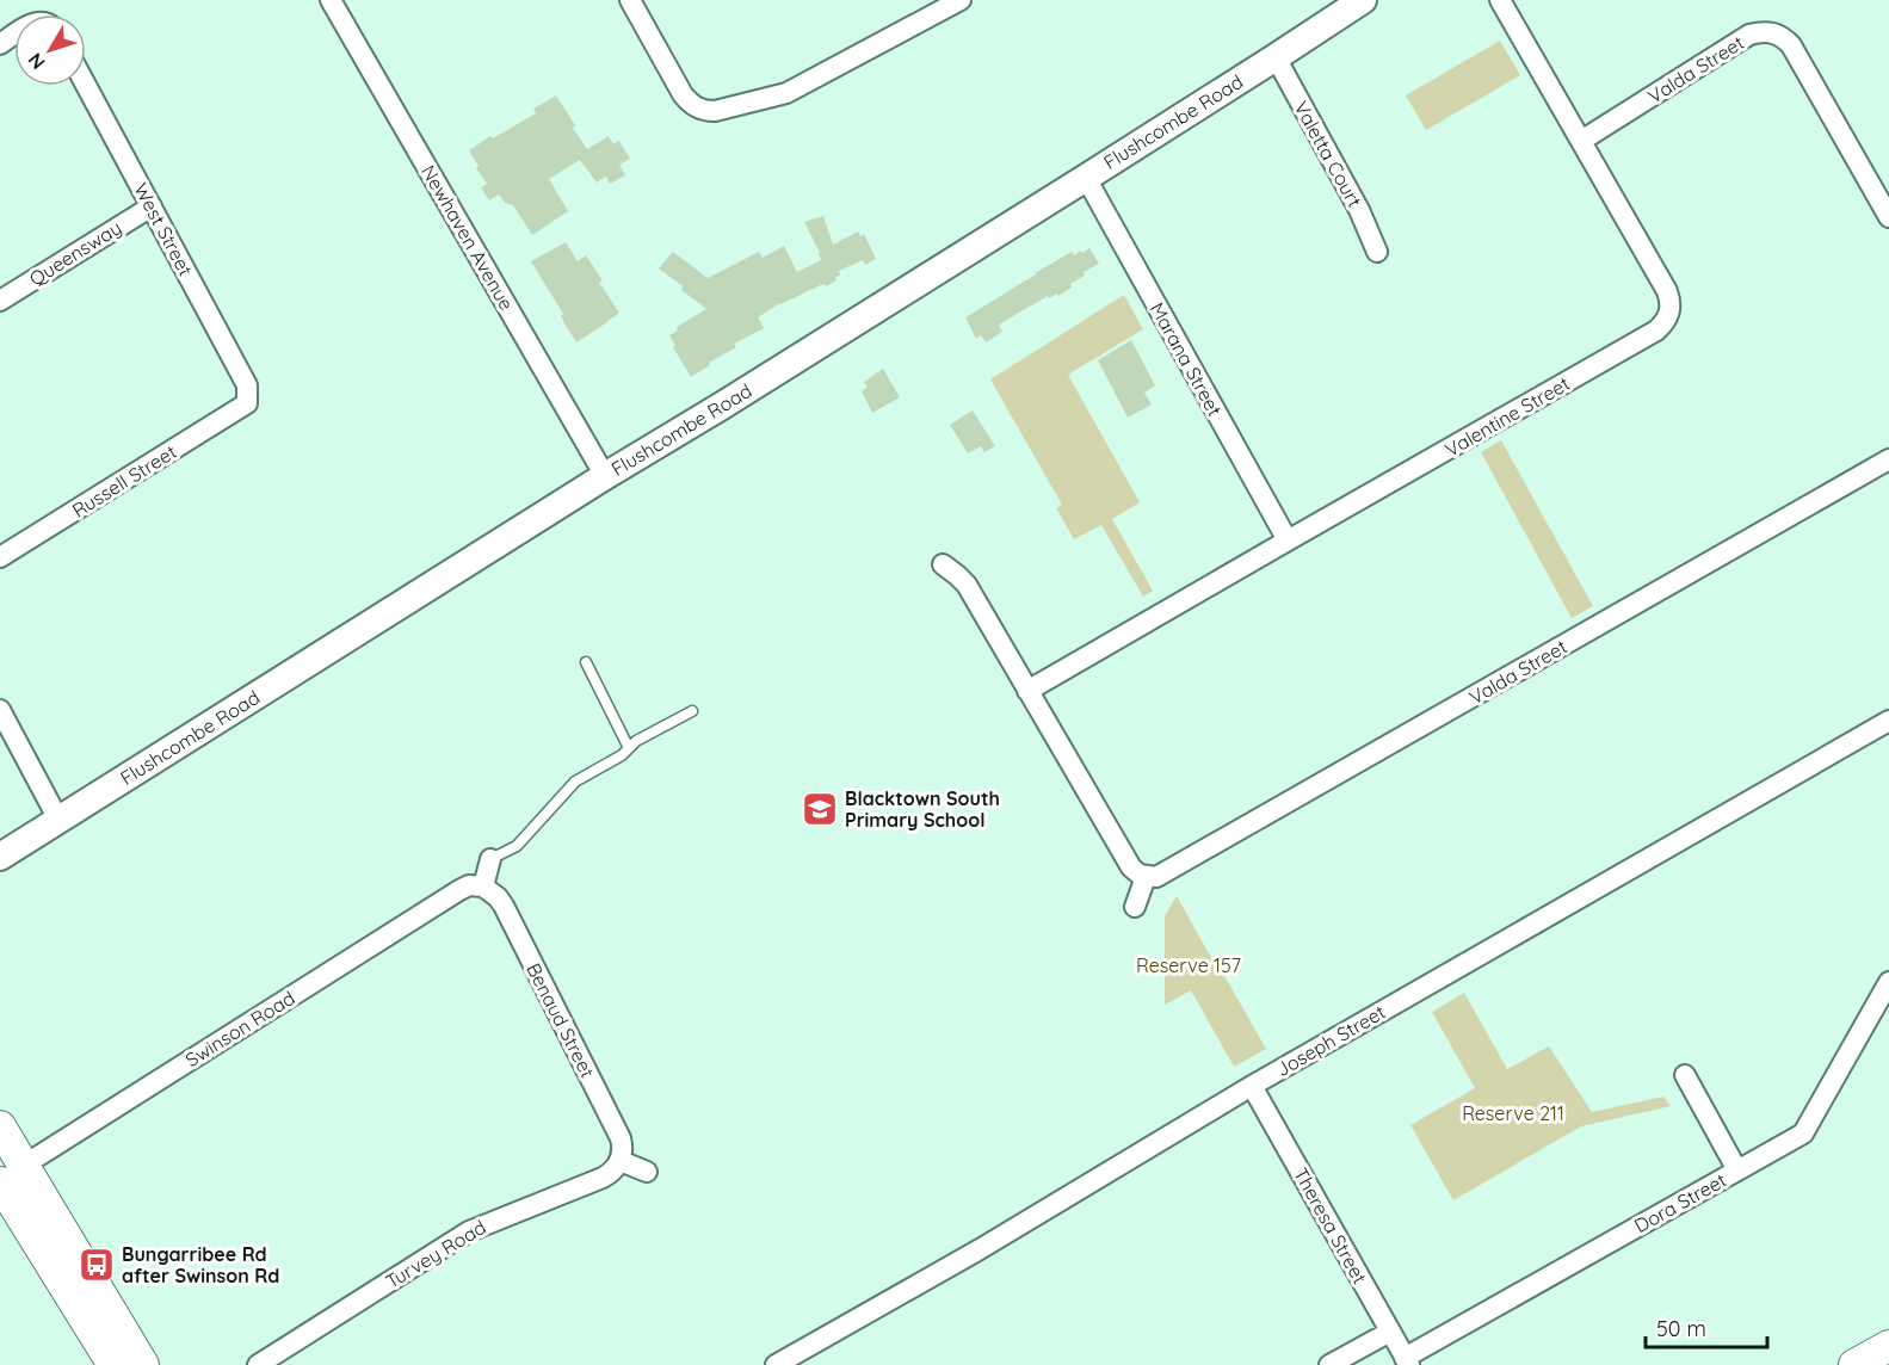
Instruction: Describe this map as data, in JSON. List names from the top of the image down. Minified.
{"streets":{"street":["Valda Street","Flushcombe Road","Valetta Court","West Street","Newhaven Avenue","Queensway","Marana Street","Valentine Street","Russell Street","Benaud Street","Swinson Road","Joseph Street","Dora Street","Theresa Street","Turvey Road"]},"crossings":[["Valda Street","Valentine Street"],["Flushcombe Road","Valetta Court"],["Flushcombe Road","Newhaven Avenue"],["Flushcombe Road","Marana Street"],["West Street","Queensway"],["West Street","Russell Street"],["Marana Street","Valentine Street"],["Benaud Street","Swinson Road"],["Benaud Street","Turvey Road"],["Joseph Street","Theresa Street"],["Dora Street","Theresa Street"]],"parks":["Reserve 157","Reserve 211"],"places":{"school or university":["Blacktown South Primary School"],"bus stop":["Bungarribee Rd after Swinson Rd"]},"scale_bar":"50 m","north":"bottom left"}
